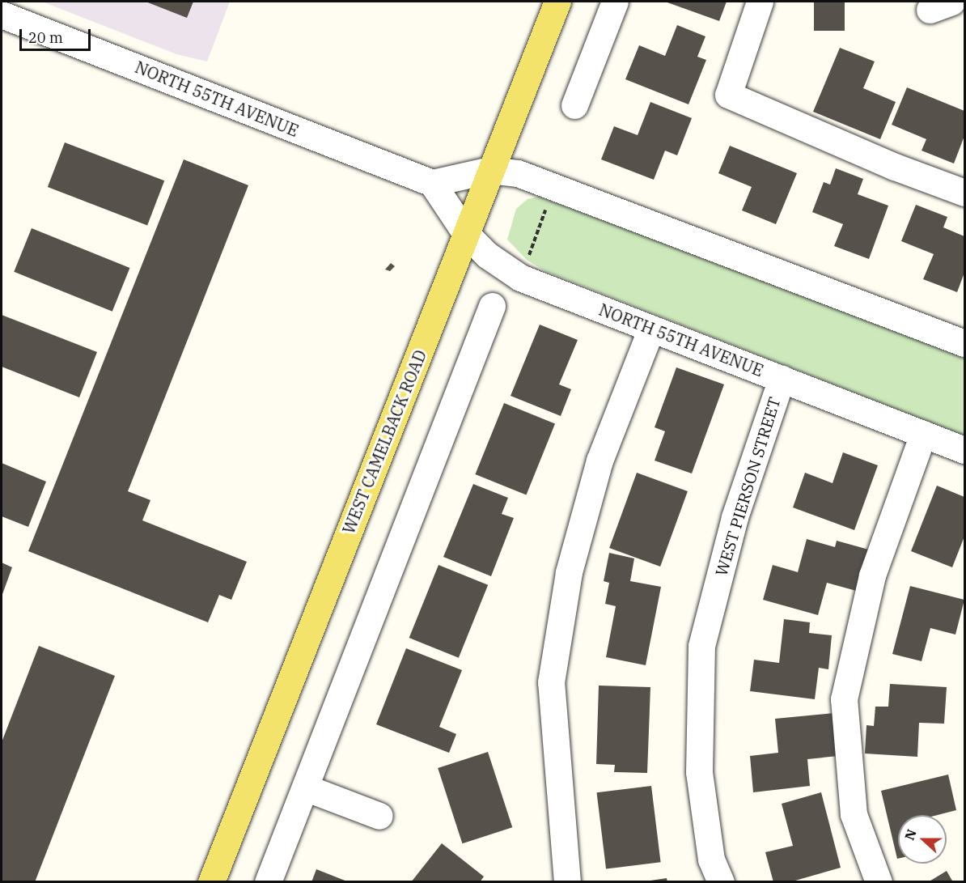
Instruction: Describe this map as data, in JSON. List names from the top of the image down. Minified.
{"streets":{"main road":["WEST CAMELBACK ROAD"],"street":["NORTH 55TH AVENUE","WEST PIERSON STREET"]},"crossings":[["NORTH 55TH AVENUE","WEST CAMELBACK ROAD"],["NORTH 55TH AVENUE","WEST PIERSON STREET"]],"scale_bar":"20 m","north":"left"}
